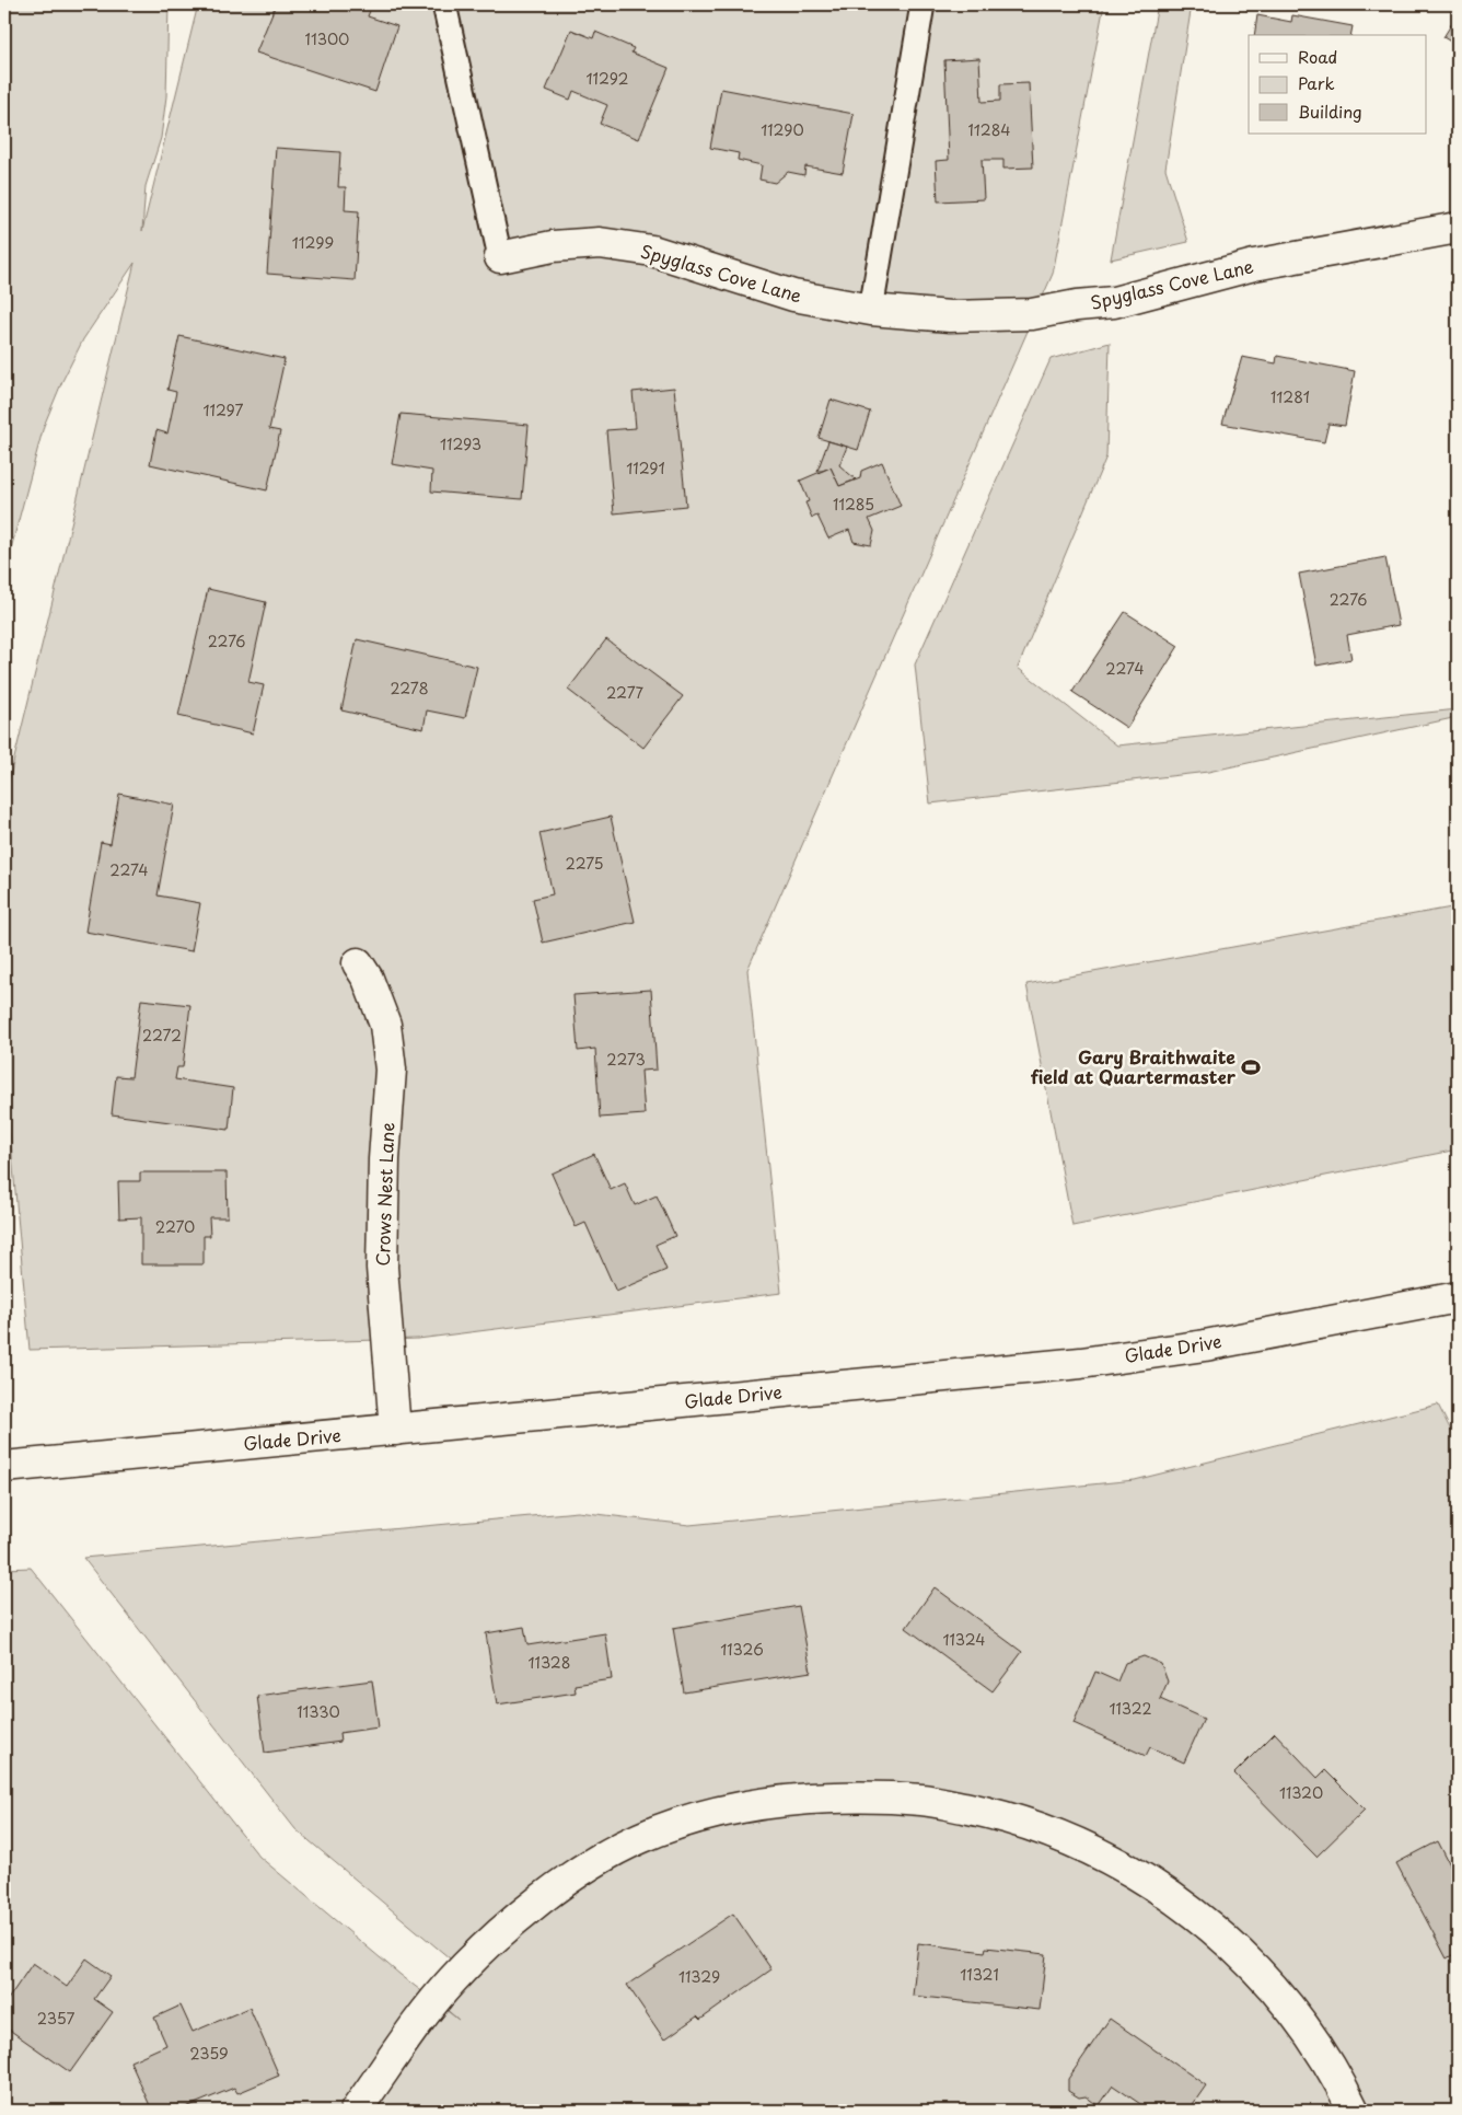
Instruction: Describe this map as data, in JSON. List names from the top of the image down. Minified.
{"streets":{"street":["Spyglass Cove Lane","Crows Nest Lane","Glade Drive"]},"crossings":[["Crows Nest Lane","Glade Drive"]],"places":{"sports":["Gary Braithwaite field at Quartermaster"]},"house_numbers":["11300","11292","11290","11284","11299","11281","11297","11293","11291","11285","2276","2276","2274","2278","2277","2275","2274","2272","2273","2270","11324","11326","11328","11322","11330","11320","11321","11329","2357","2359"],"legend":["Road","Park","Building"]}
